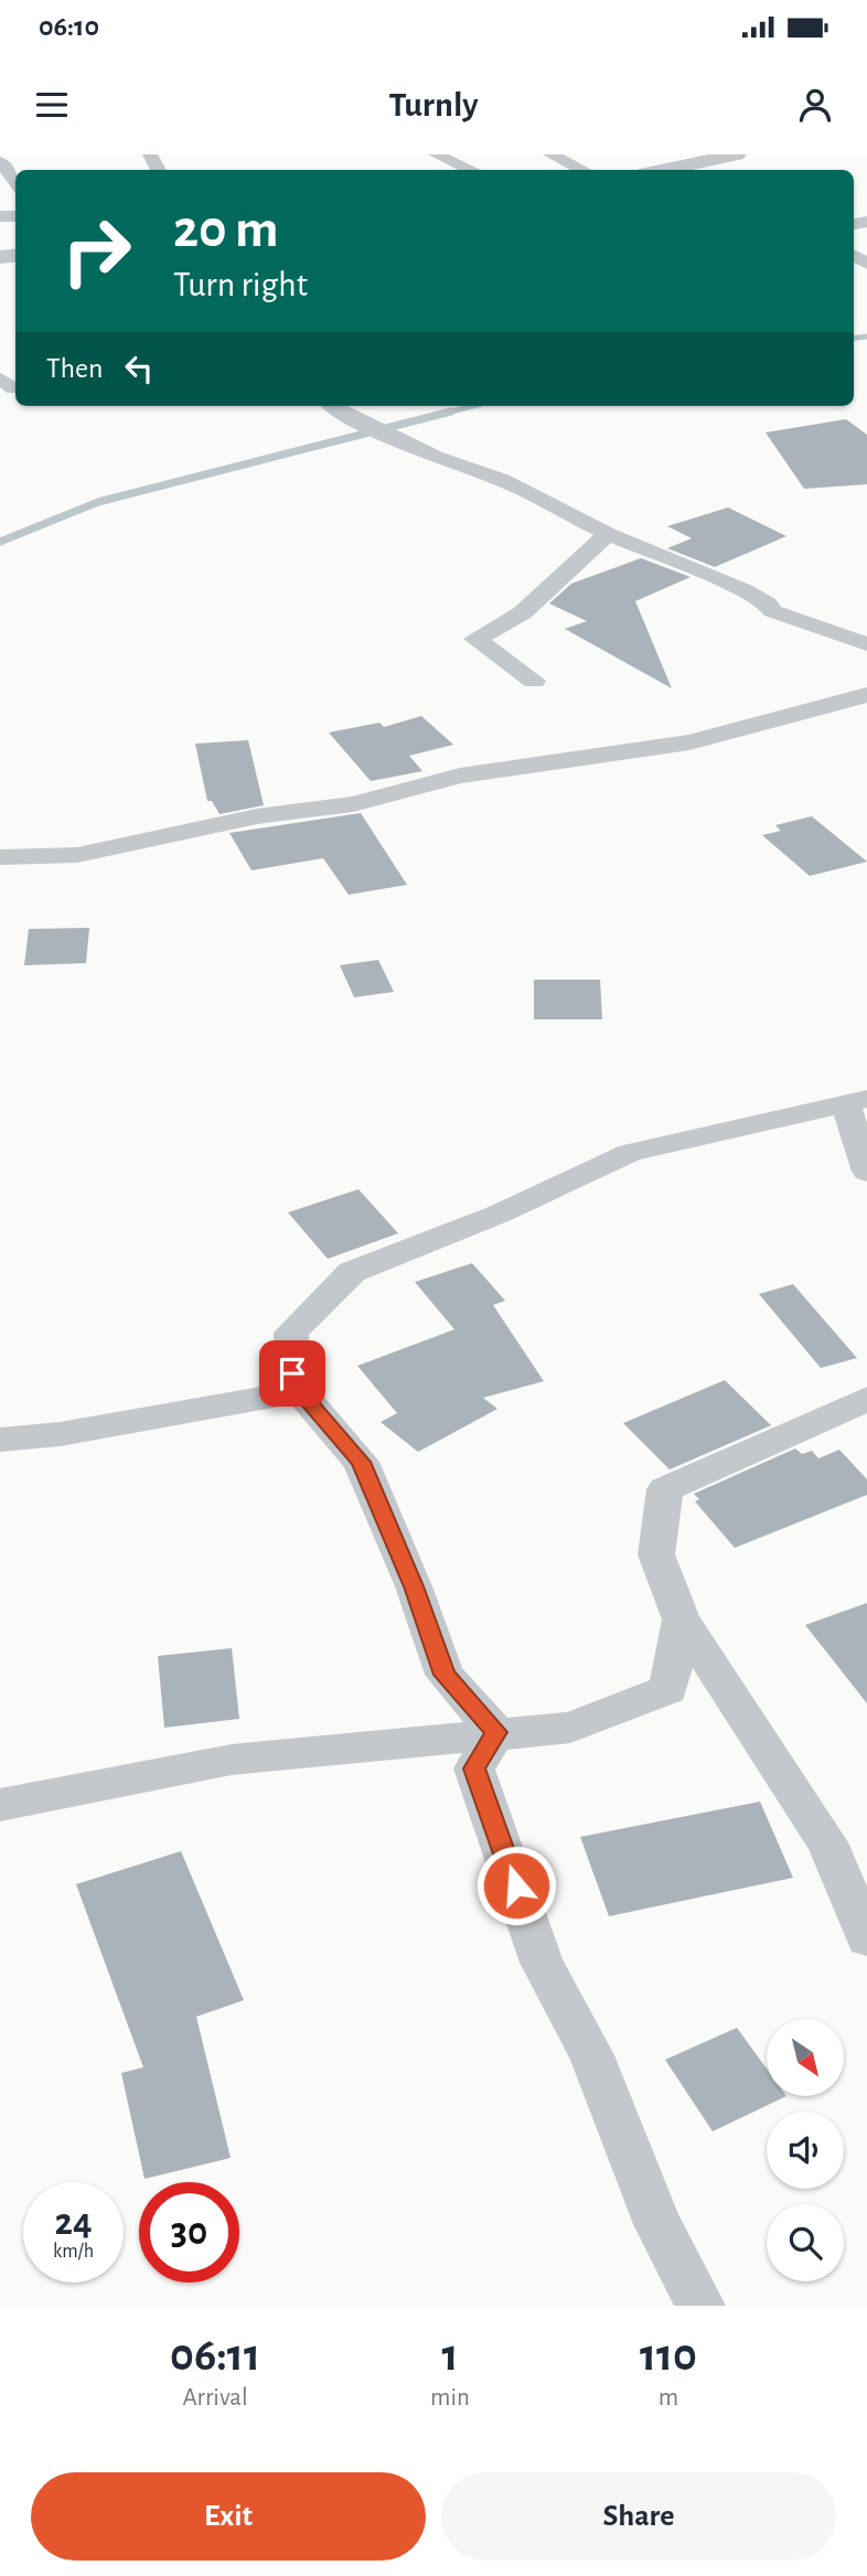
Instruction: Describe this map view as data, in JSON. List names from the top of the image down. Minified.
{"north":"bottom right","page":{"status":"06:10","header":"Turnly","turn":["20 m","Turn right"],"then":"Then","speed":"24 km/h","limit":"30","eta":["06:11","Arrival","1","min","110","m"],"buttons":["Exit","Share"]}}
